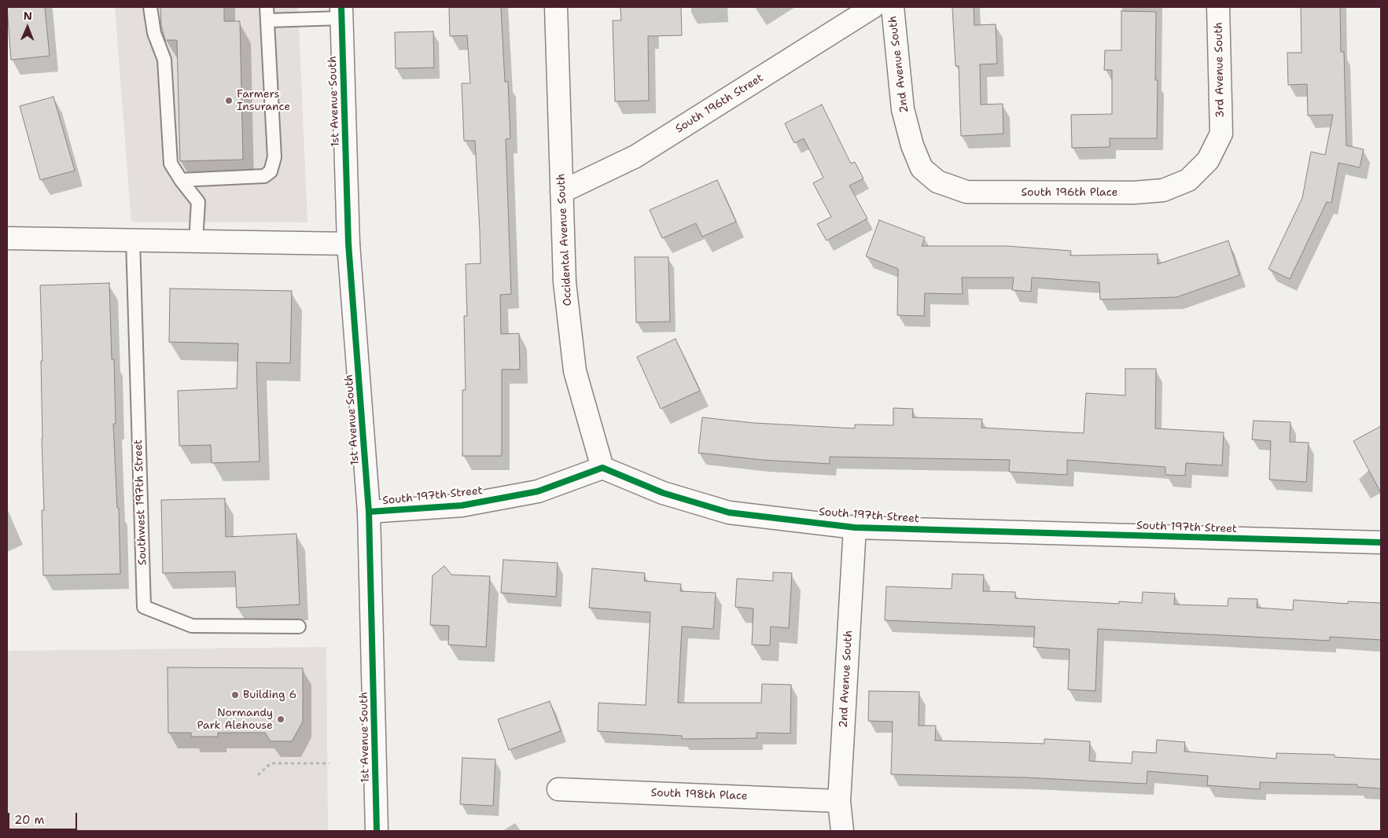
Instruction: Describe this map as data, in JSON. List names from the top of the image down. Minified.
{"streets":{"street":["2nd Avenue South","3rd Avenue South","1st Avenue South","South 196th Street","South 196th Place","Occidental Avenue South","South 197th Street","South 198th Place"],"lane":["Southwest 197th Street"]},"crossings":[["2nd Avenue South","South 196th Place"],["2nd Avenue South","South 197th Street"],["2nd Avenue South","South 198th Place"],["3rd Avenue South","South 196th Place"],["1st Avenue South","South 197th Street"],["South 196th Street","Occidental Avenue South"],["Occidental Avenue South","South 197th Street"]],"places":["Farmers Insurance","Building 6","Normandy Park Alehouse"],"scale_bar":"20 m","north":"top"}
